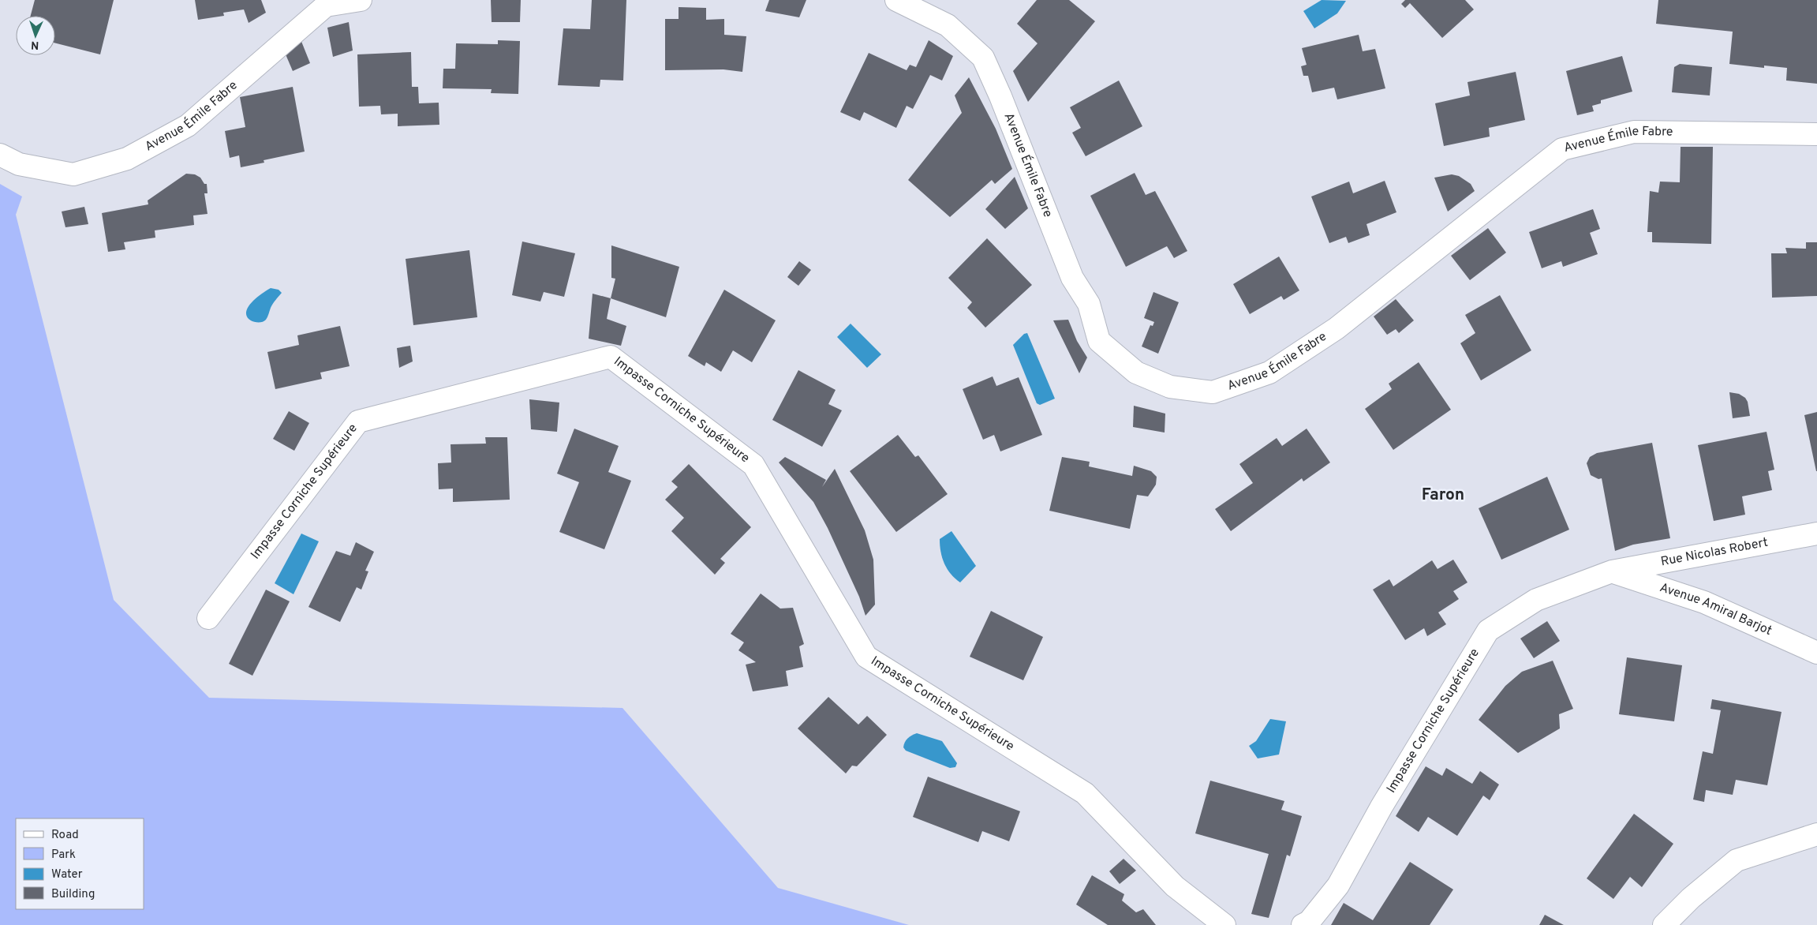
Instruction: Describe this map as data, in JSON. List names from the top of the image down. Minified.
{"streets":{"street":["Avenue Émile Fabre","Impasse Corniche Supérieure","Rue Nicolas Robert","Avenue Amiral Barjot"]},"crossings":[["Impasse Corniche Supérieure","Rue Nicolas Robert"],["Impasse Corniche Supérieure","Avenue Amiral Barjot"],["Rue Nicolas Robert","Avenue Amiral Barjot"]],"districts":["Faron"],"legend":["Road","Park","Water","Building"],"north":"bottom"}
